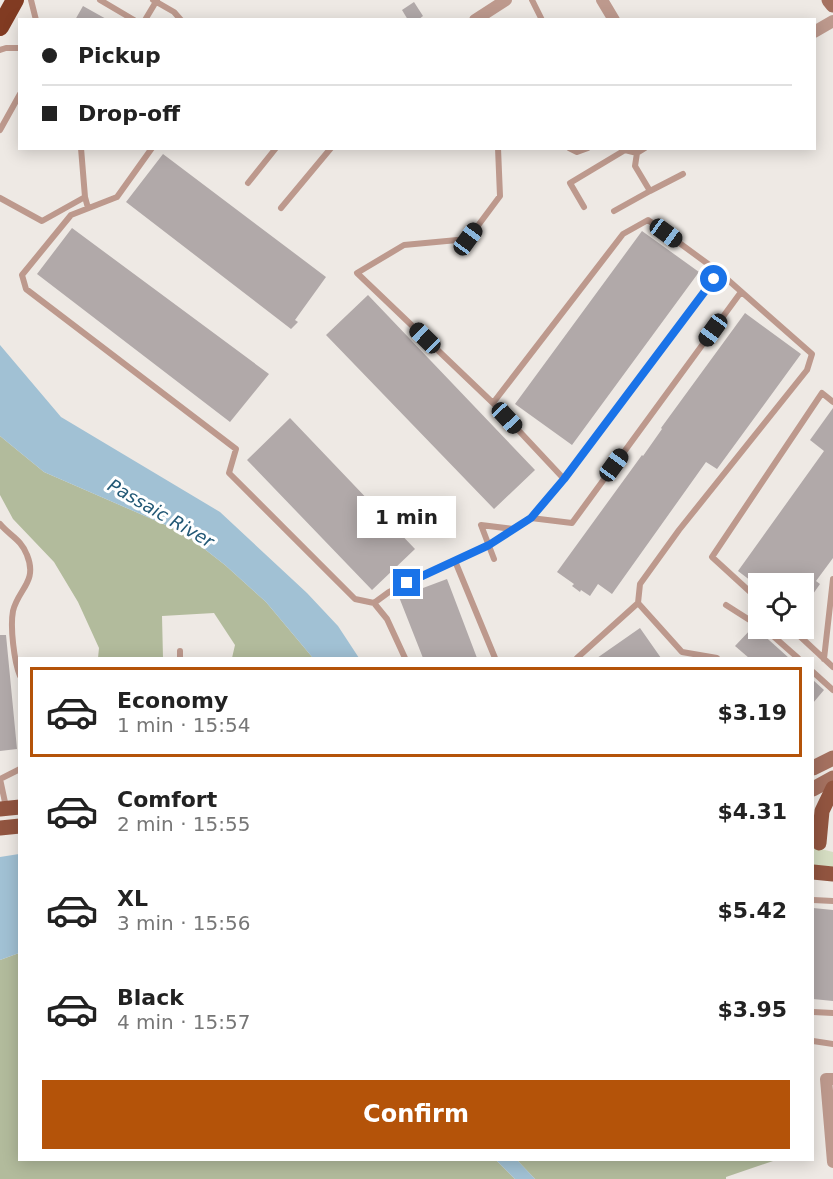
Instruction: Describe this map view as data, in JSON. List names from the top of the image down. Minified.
{"water":["Passaic River"],"page":{"banner":["Pickup","Drop-off"],"bubble":"1 min","list":[{"name":"Economy","note":"1 min · 15:54","value":"$3.19"},{"name":"Comfort","note":"2 min · 15:55","value":"$4.31"},{"name":"XL","note":"3 min · 15:56","value":"$5.42"},{"name":"Black","note":"4 min · 15:57","value":"$3.95"}],"buttons":"Confirm"}}
